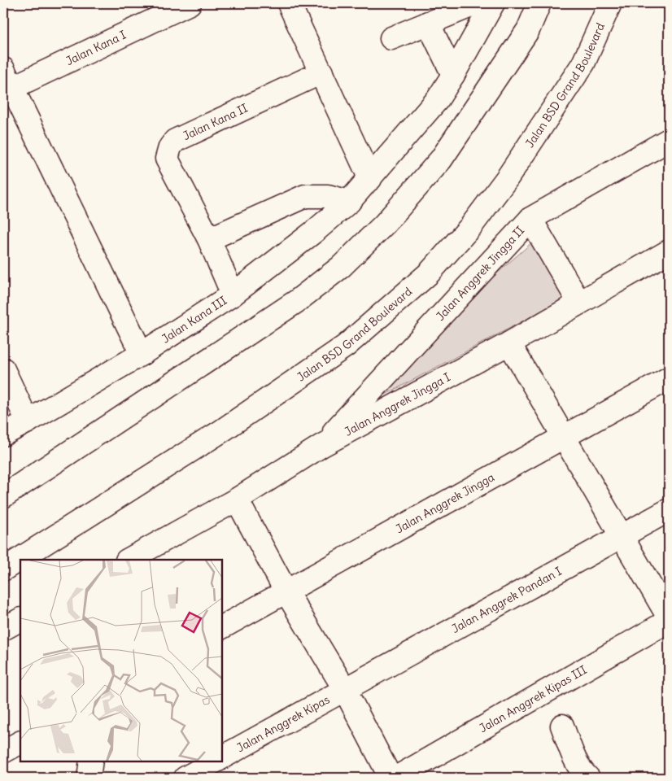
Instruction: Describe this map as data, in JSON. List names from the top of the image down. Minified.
{"streets":{"street":["Jalan Kana I","Jalan BSD Grand Boulevard","Jalan Kana II","Jalan Anggrek Jingga II","Jalan Kana III","Jalan Anggrek Jingga I","Jalan Anggrek Jingga","Jalan Anggrek Pandan I","Jalan Anggrek Kipas III","Jalan Anggrek Kipas"]},"crossings":[["Jalan Kana II","Jalan Kana III"],["Jalan Anggrek Jingga II","Jalan Anggrek Jingga I"],["Jalan Anggrek Pandan I","Jalan Anggrek Kipas"]]}
